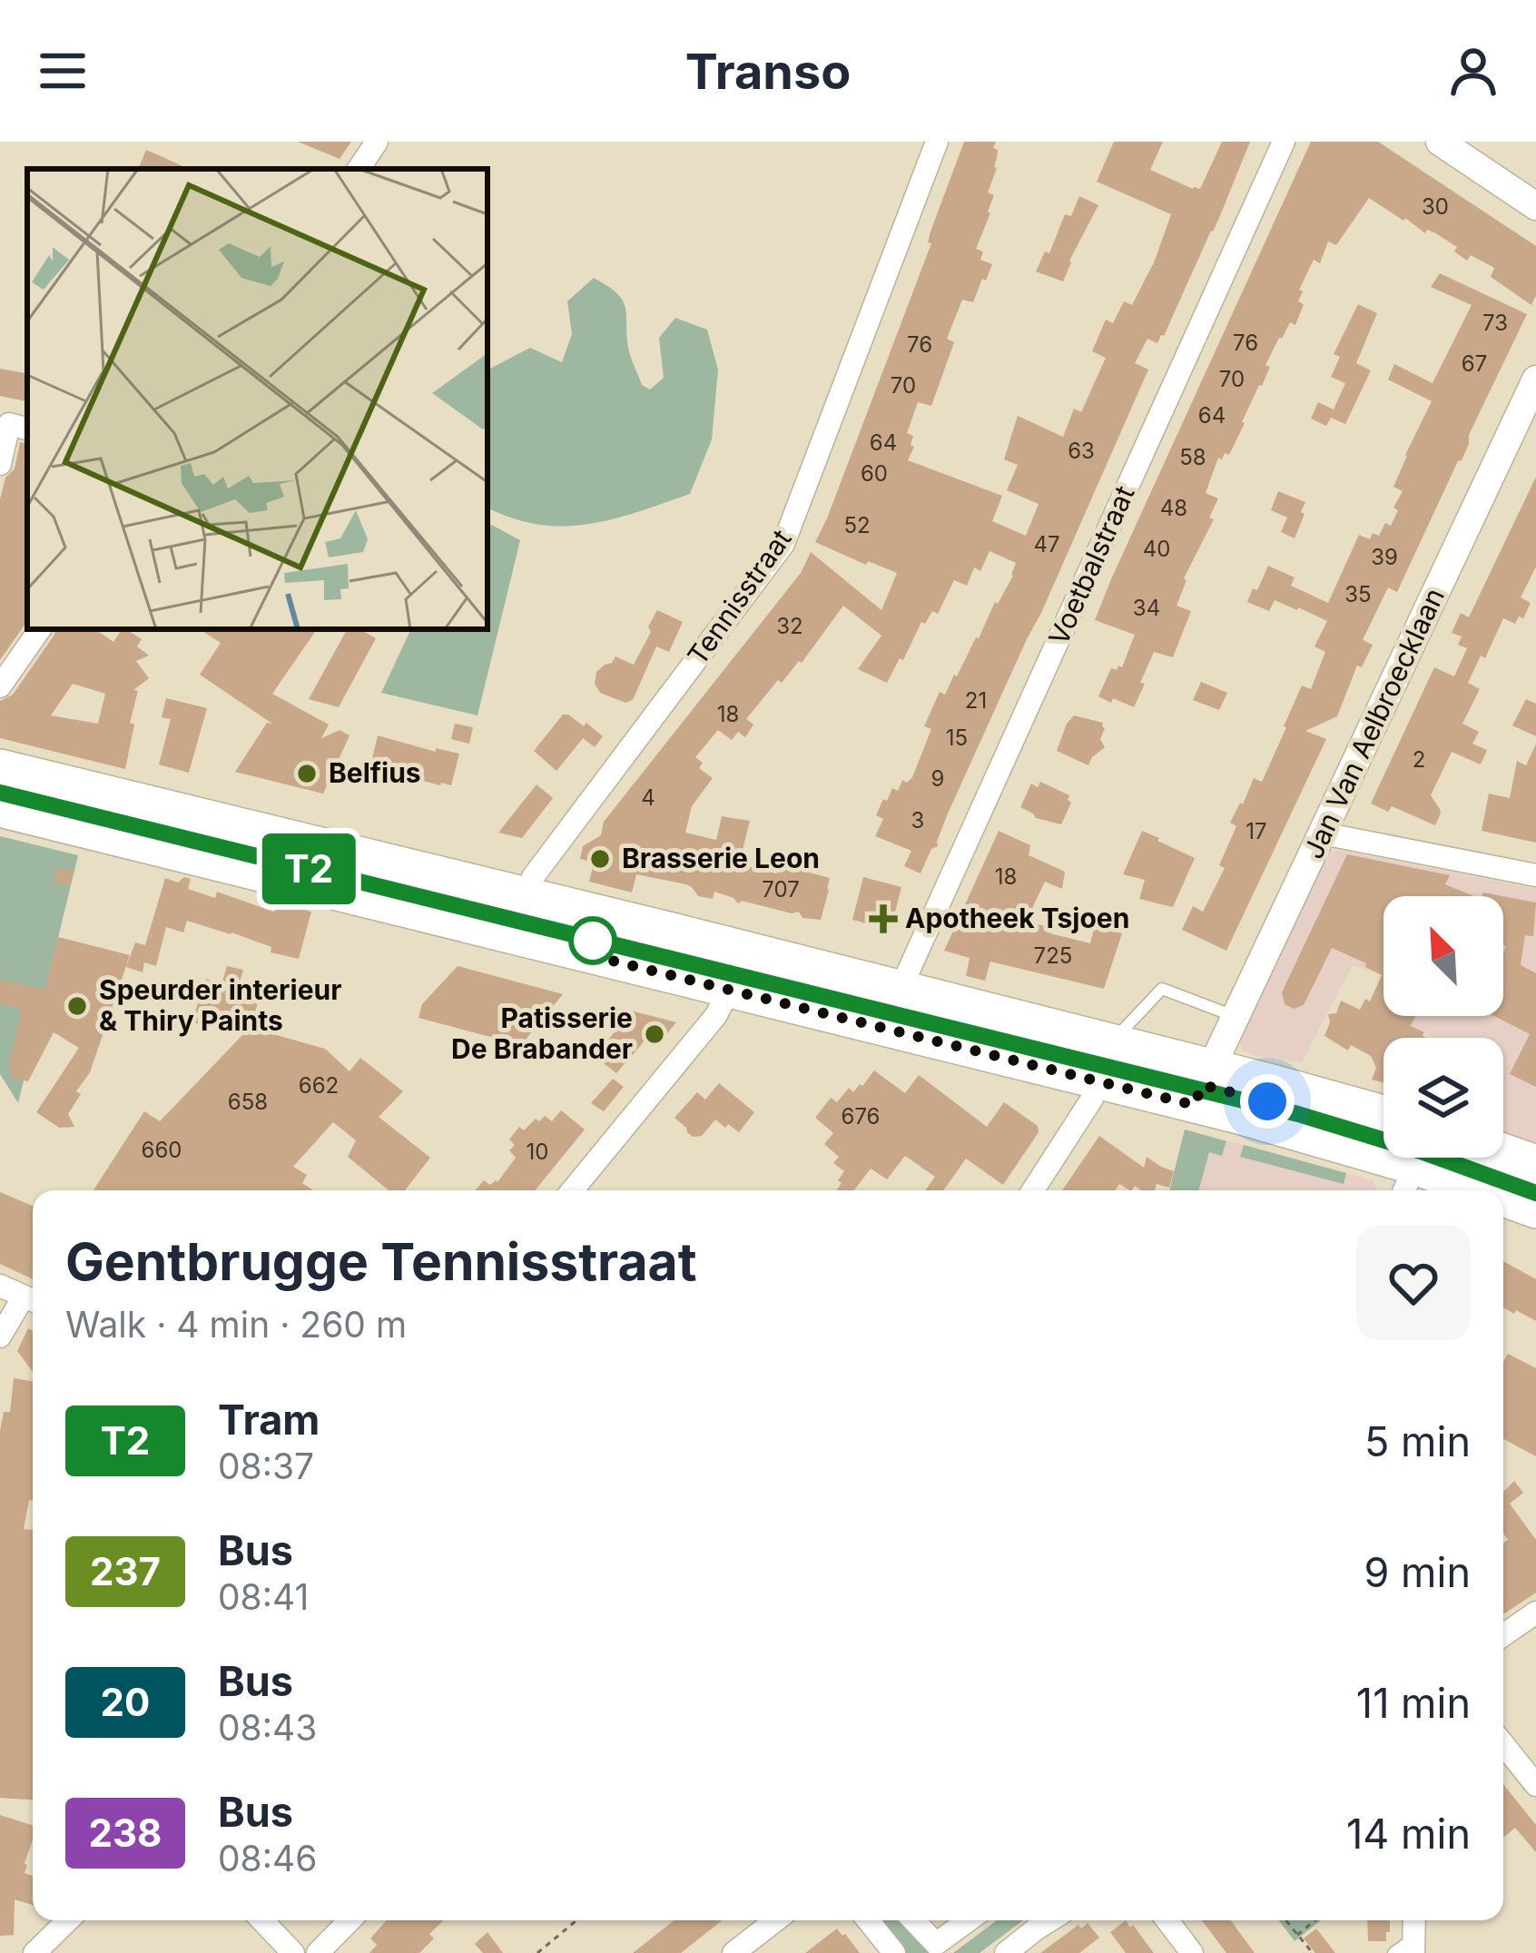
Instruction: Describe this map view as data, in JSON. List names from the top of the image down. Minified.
{"streets":{"street":["Voetbalstraat","Tennisstraat","Jan Van Aelbroecklaan"]},"places":{"other":["Belfius","Brasserie Leon","Speurder interieur & Thiry Paints","Patisserie De Brabander"],"health":["Apotheek Tsjoen"]},"lines":["tram line T2"],"house_numbers":["30","73","76","76","67","70","70","64","64","63","58","60","48","52","47","40","39","35","34","32","21","18","15","2","9","4","3","17","18","707","725","662","658","676","660","10"],"north":"top left","page":{"header":"Transo","on_map":"T2","heading":["Gentbrugge Tennisstraat","Walk · 4 min · 260 m"],"list":[{"mark":"T2","name":"Tram","note":"08:37","value":"5 min"},{"mark":"237","name":"Bus","note":"08:41","value":"9 min"},{"mark":"20","name":"Bus","note":"08:43","value":"11 min"},{"mark":"238","name":"Bus","note":"08:46","value":"14 min"}]}}
